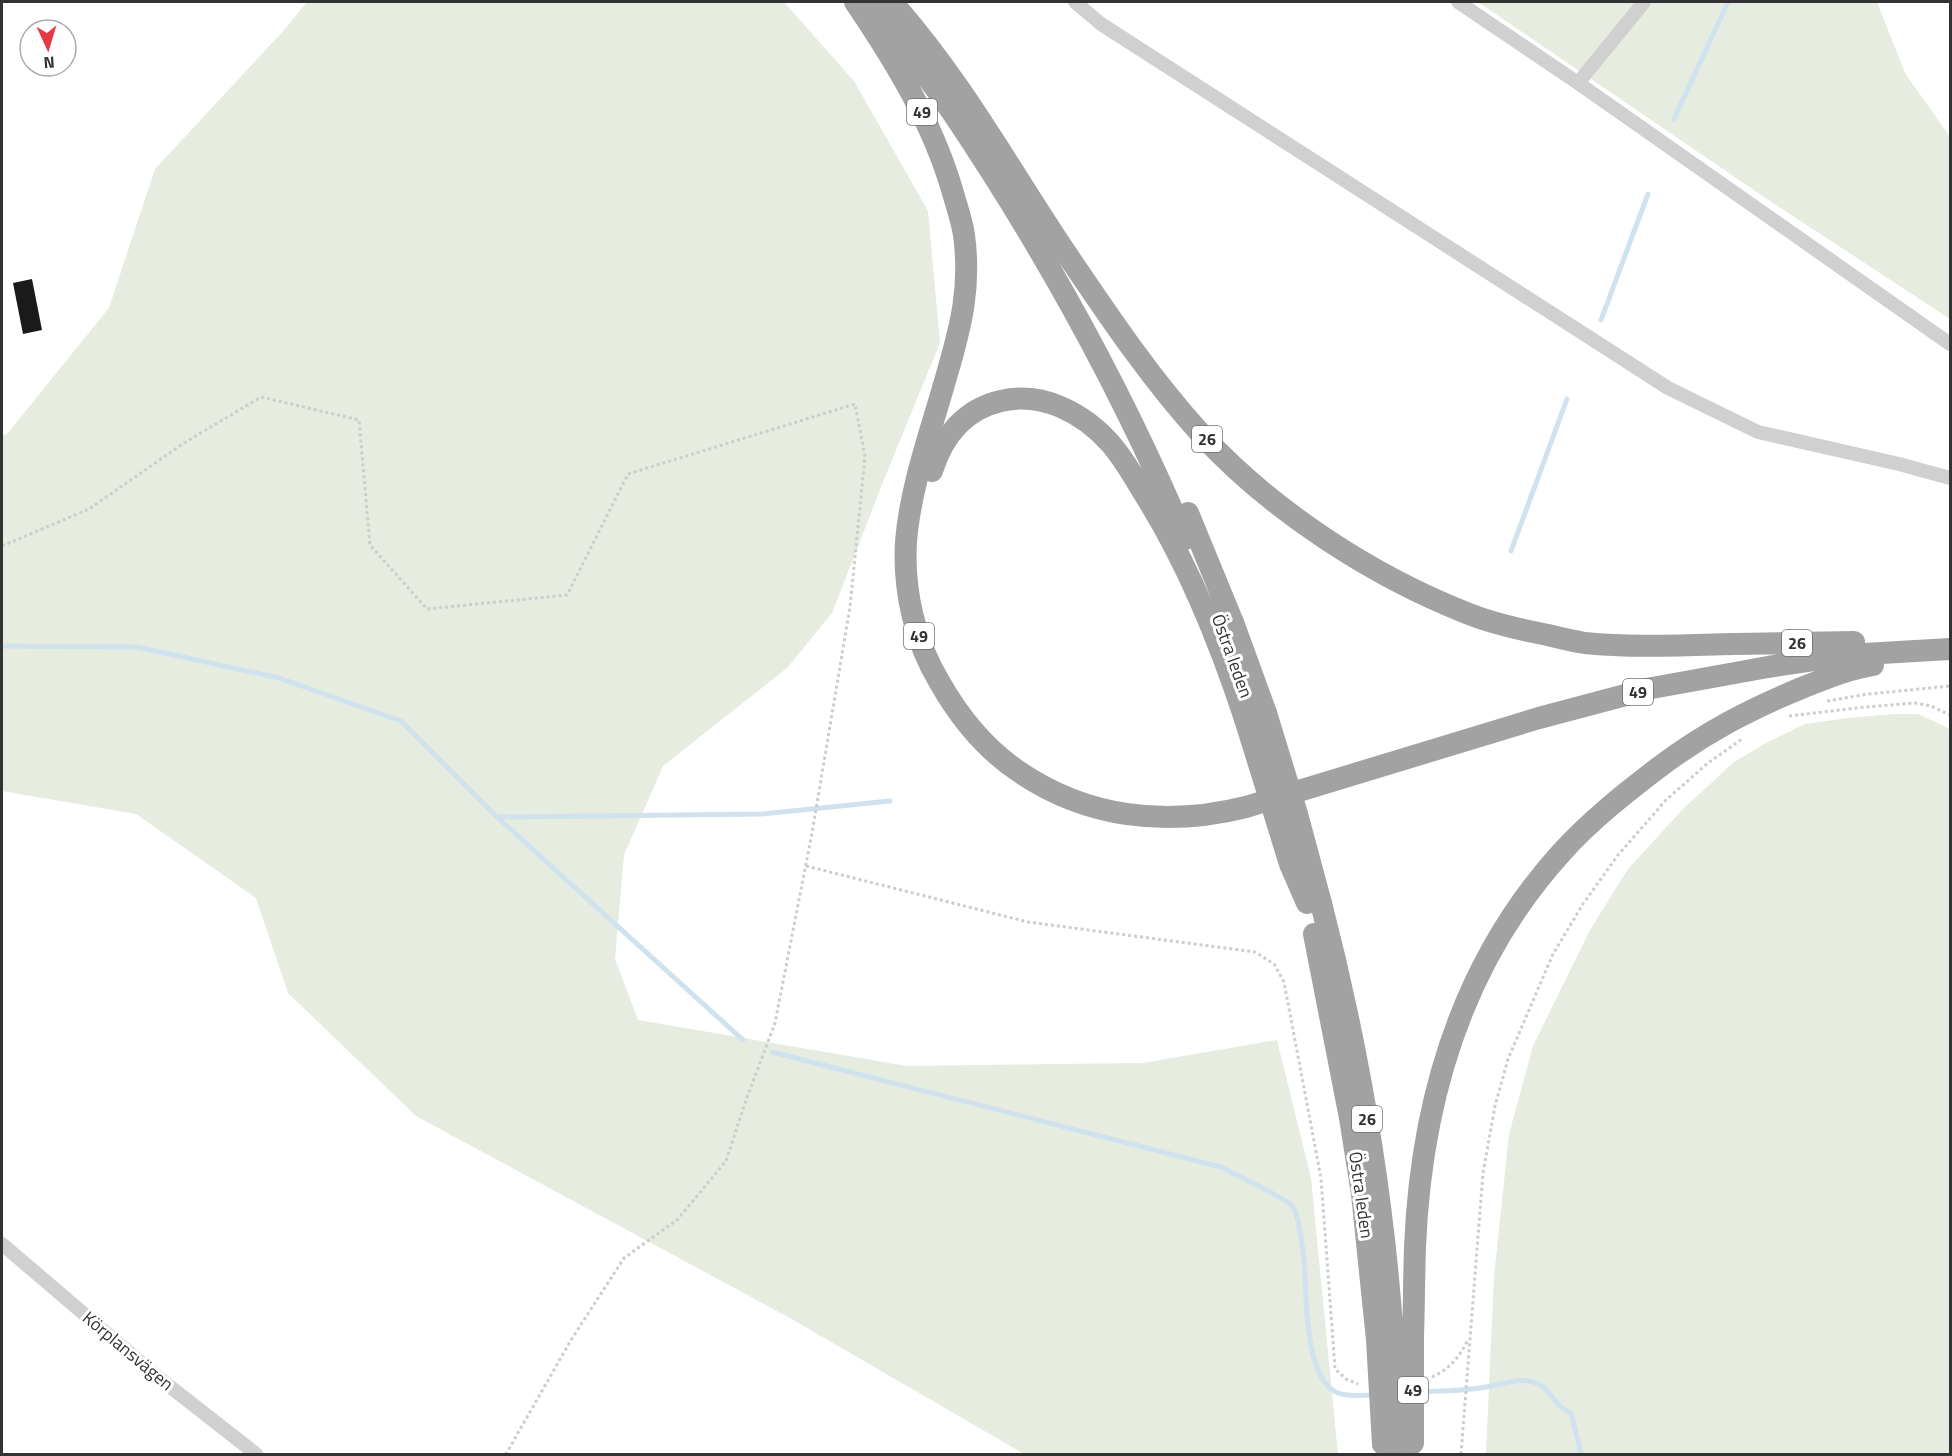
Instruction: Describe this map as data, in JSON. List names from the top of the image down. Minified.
{"streets":{"highway":["49","26","Östra leden"],"street":["Körplansvägen"]},"crossings":[["49","26"],["49","Östra leden"],["26","Östra leden"]],"north":"bottom"}
